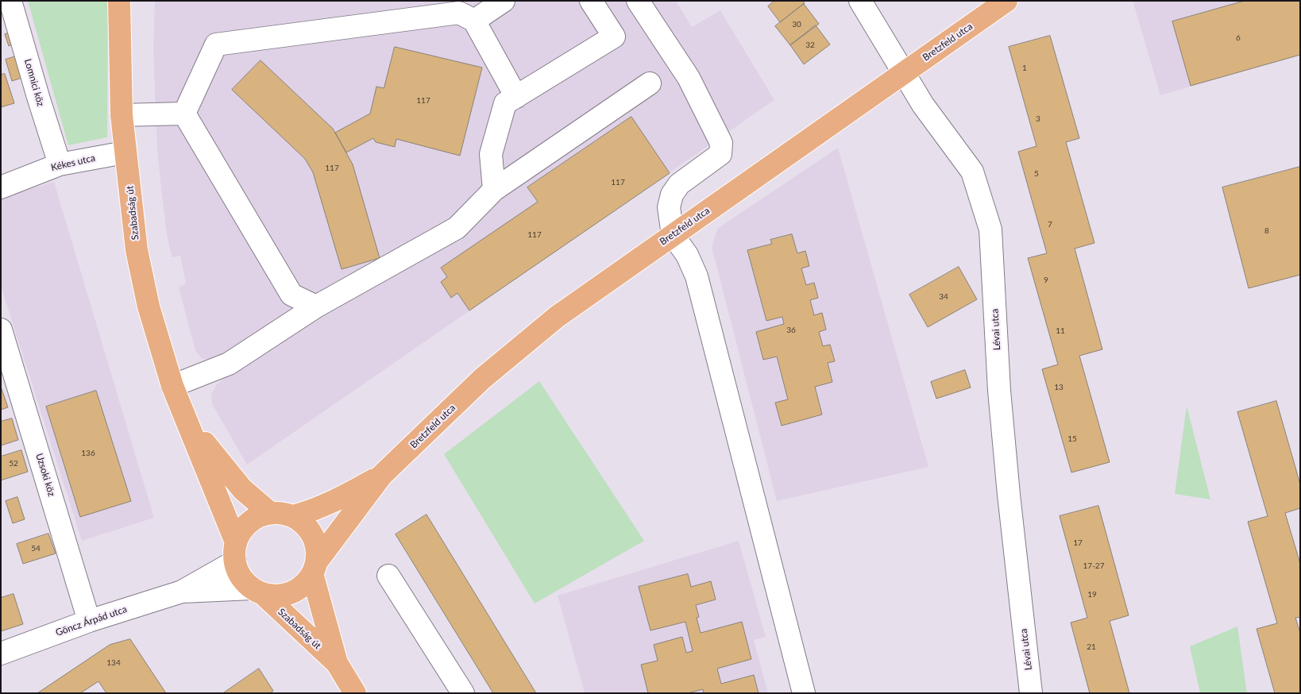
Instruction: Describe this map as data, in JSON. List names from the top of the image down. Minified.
{"streets":{"main road":["Bretzfeld utca","Szabadság út"],"street":["Lomnici köz","Kékes utca","Lévai utca","Uzsoki köz","Göncz Árpád utca"]},"crossings":[["Bretzfeld utca","Szabadság út"],["Bretzfeld utca","Lévai utca"],["Bretzfeld utca","Göncz Árpád utca"],["Lomnici köz","Kékes utca"],["Kékes utca","Szabadság út"],["Szabadság út","Göncz Árpád utca"],["Uzsoki köz","Göncz Árpád utca"]],"house_numbers":["30","6","32","1","117","3","117","5","117","7","8","117","9","34","36","11","13","15","136","52","17","54","17-27","19","21","134"]}
